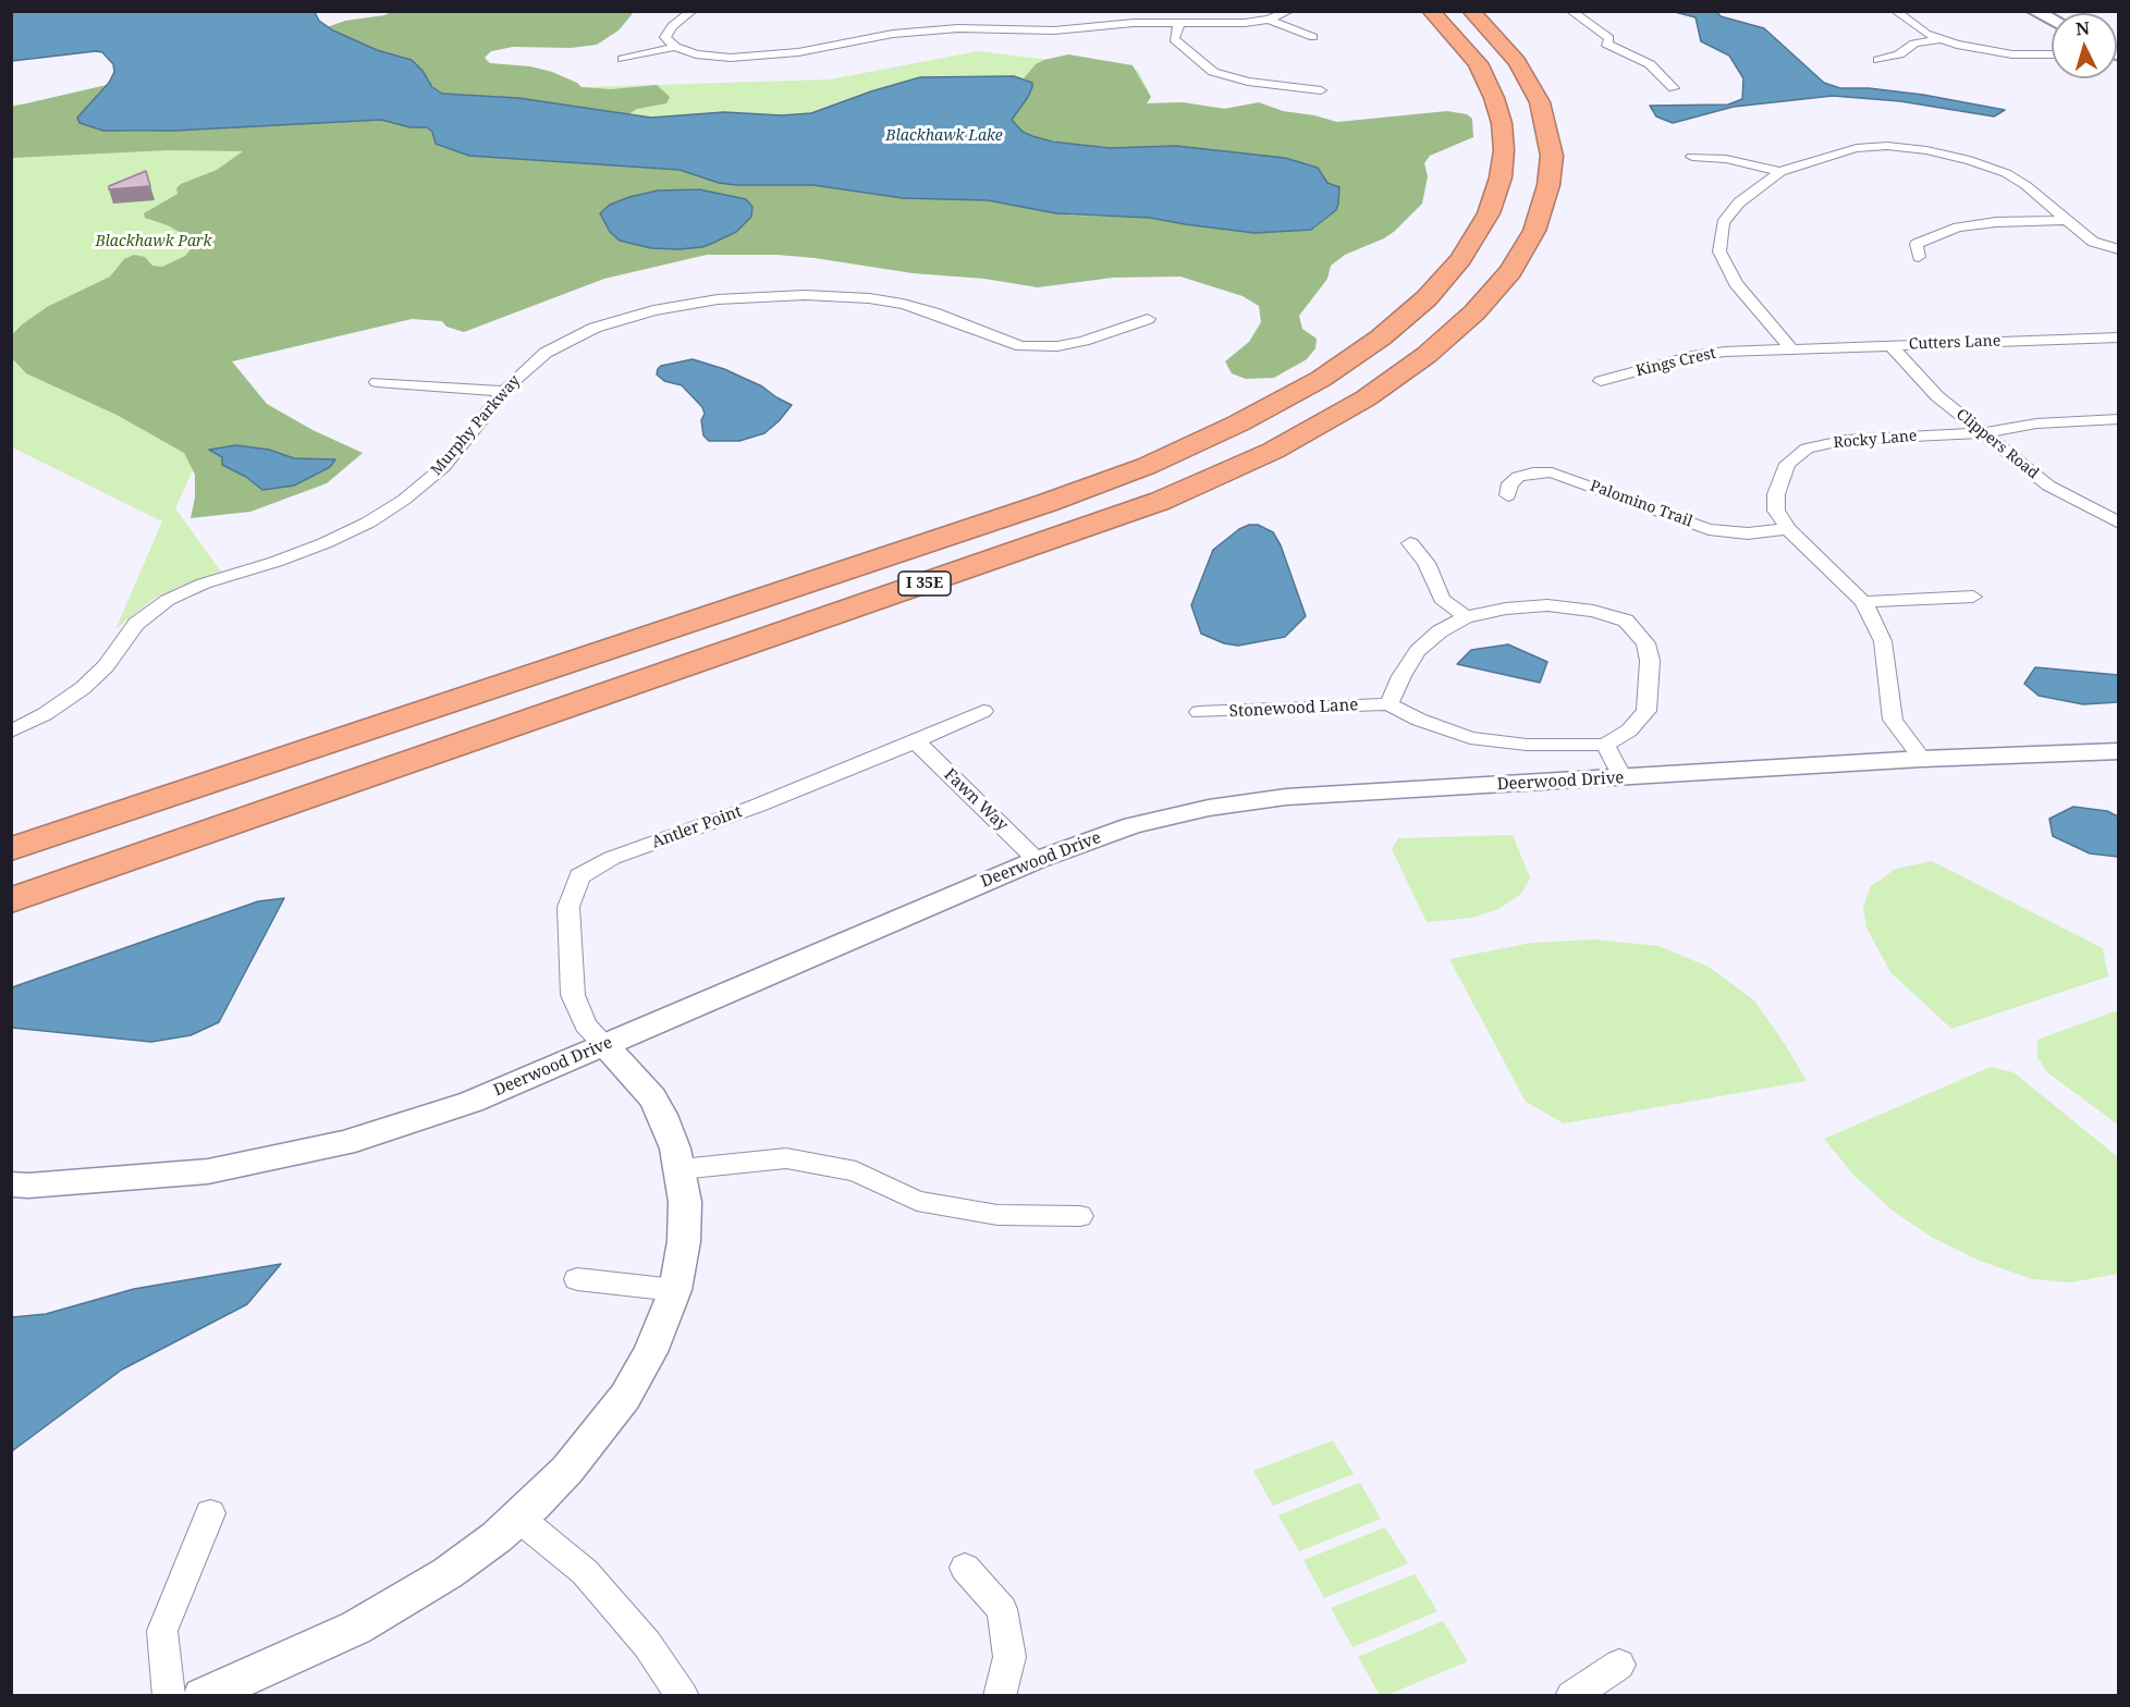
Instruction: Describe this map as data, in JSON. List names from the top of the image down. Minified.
{"streets":{"highway":["I 35E"],"street":["Cutters Lane","Kings Crest","Murphy Parkway","Rocky Lane","Clippers Road","Palomino Trail","Stonewood Lane","Deerwood Drive","Fawn Way","Antler Point"]},"crossings":[["Cutters Lane","Kings Crest"],["Cutters Lane","Clippers Road"],["Rocky Lane","Clippers Road"],["Rocky Lane","Palomino Trail"],["Rocky Lane","Deerwood Drive"],["Deerwood Drive","Fawn Way"],["Deerwood Drive","Antler Point"],["Fawn Way","Antler Point"]],"water":["Blackhawk Lake"],"parks":["Blackhawk Park"],"north":"top"}
